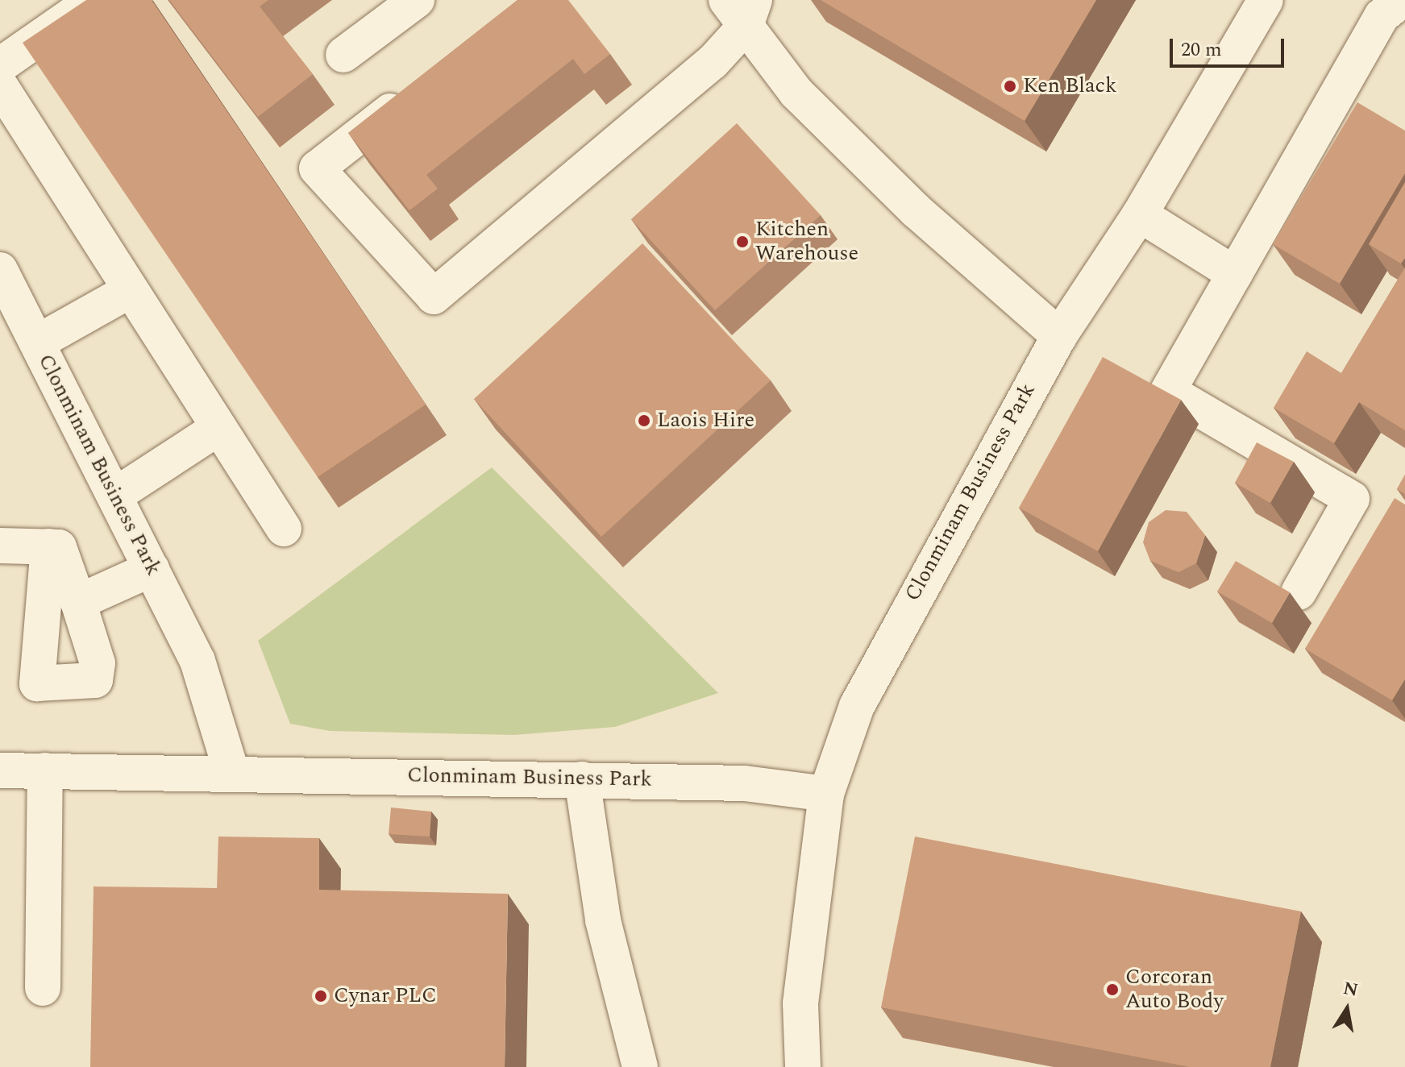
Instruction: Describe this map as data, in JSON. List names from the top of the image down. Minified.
{"streets":{"street":["Clonminam Business Park"]},"places":["Ken Black","Kitchen Warehouse","Laois Hire","Corcoran Auto Body","Cynar PLC"],"scale_bar":"20 m","north":"top"}
